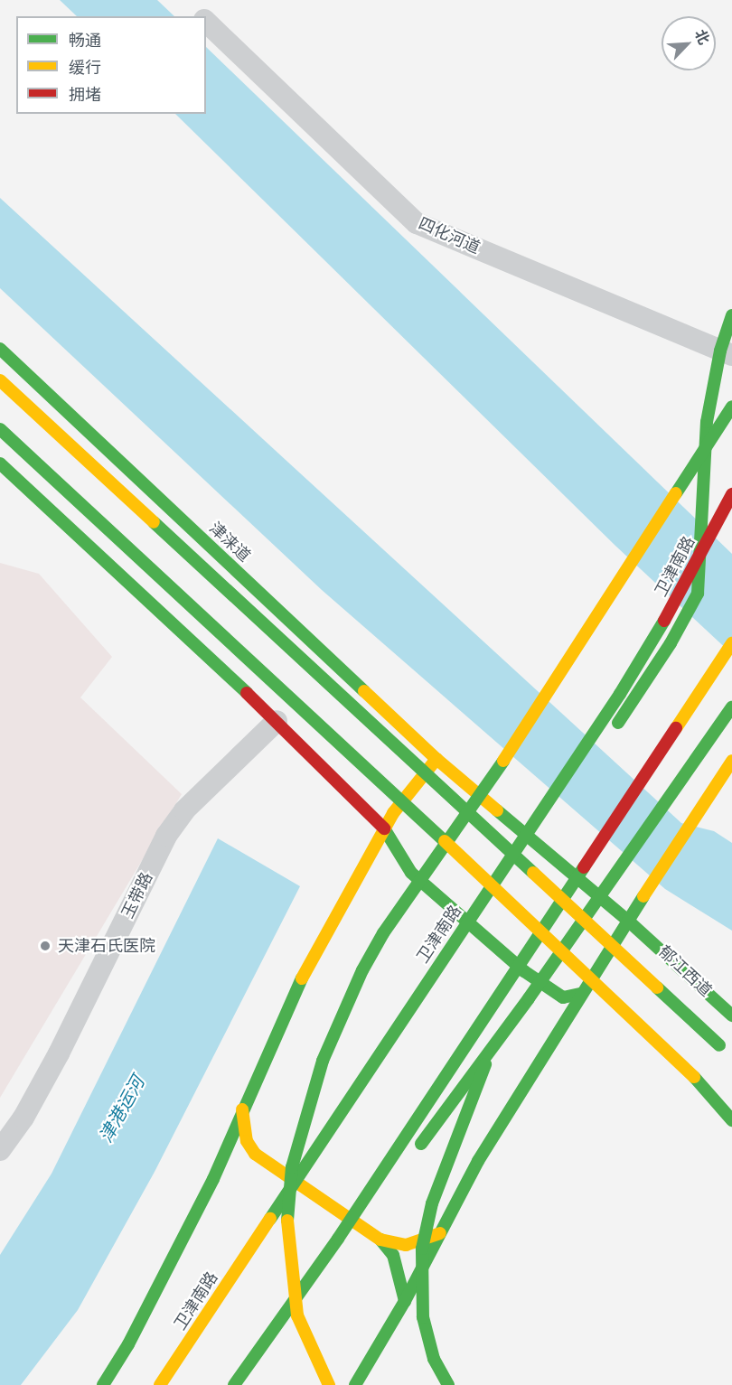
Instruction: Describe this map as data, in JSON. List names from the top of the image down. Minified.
{"streets":{"main road":["津涞道","卫津南路","郁江西道"],"street":["四化河道","玉带路"]},"crossings":[["津涞道","郁江西道"]],"water":["津港运河"],"places":["天津石氏医院"],"legend":["畅通","缓行","拥堵"],"north":"top right"}
